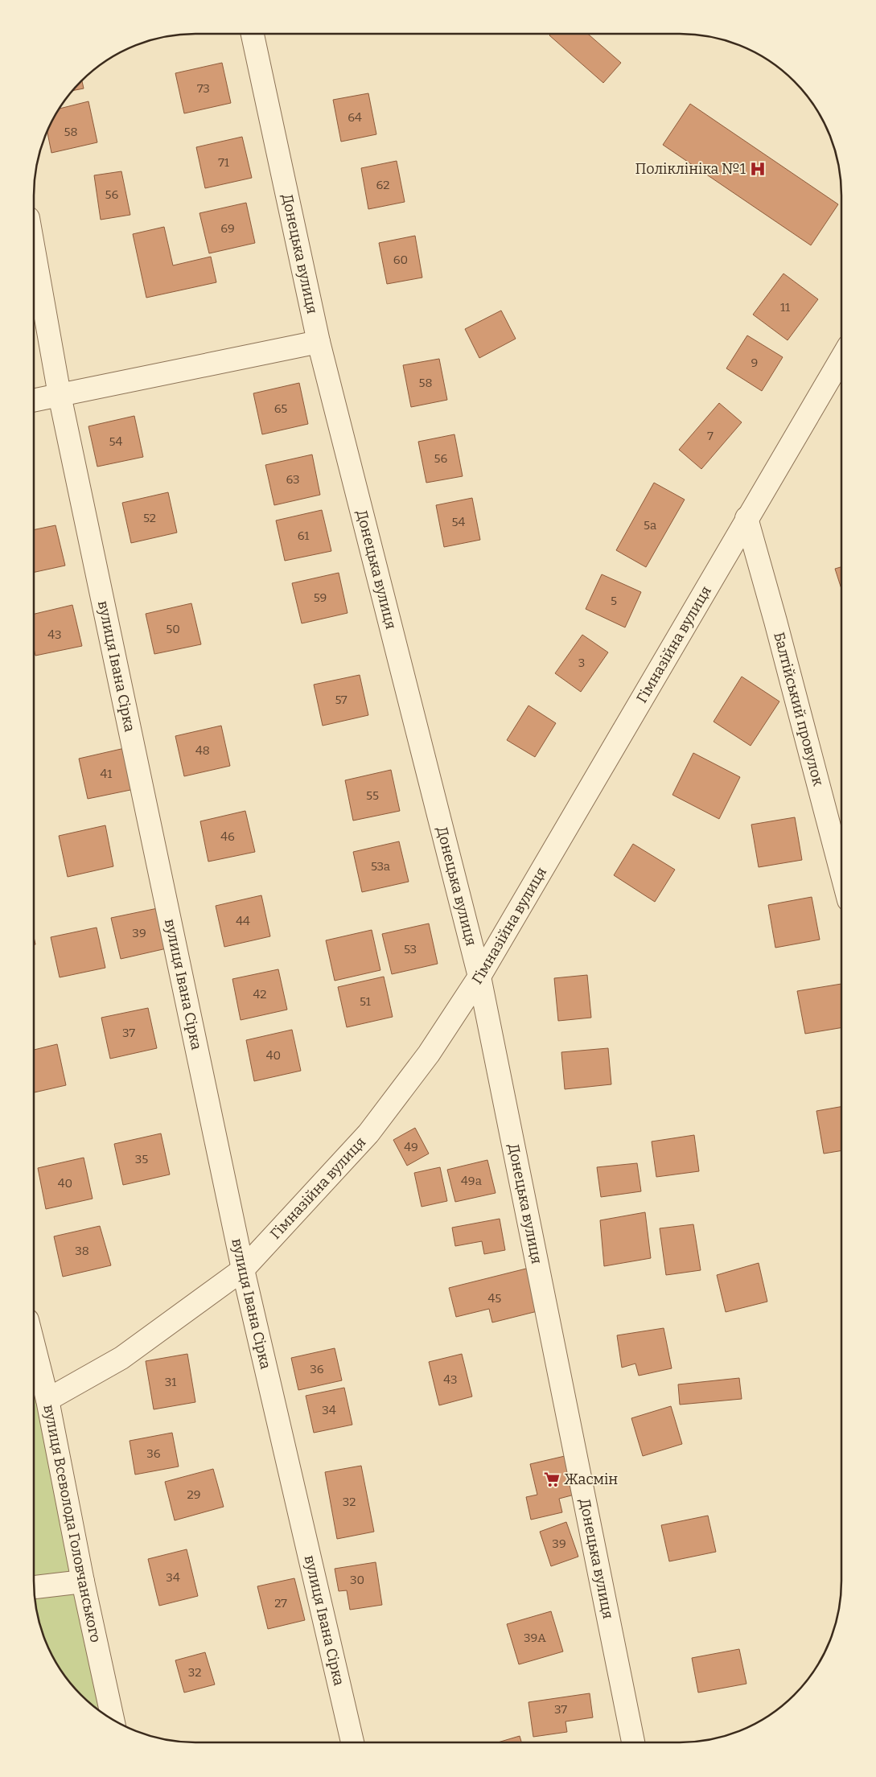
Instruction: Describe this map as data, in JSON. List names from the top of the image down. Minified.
{"streets":{"street":["Донецька вулиця","Гімназійна вулиця","вулиця Івана Сірка","Балтійський провулок","вулиця Всеволода Головчанського"]},"crossings":[["Донецька вулиця","Гімназійна вулиця"],["Гімназійна вулиця","вулиця Івана Сірка"],["Гімназійна вулиця","Балтійський провулок"],["Гімназійна вулиця","вулиця Всеволода Головчанського"]],"places":{"hospital":["Поліклініка №1"],"supermarket":["Жасмін"]},"house_numbers":["73","64","58","71","62","56","69","60","11","9","58","65","7","54","56","63","52","54","5а","61","59","5","50","43","3","57","48","41","55","46","53а","44","39","53","42","51","37","40","49","35","49а","40","38","45","36","43","31","34","36","29","32","39","34","30","27","39А","32","37"]}
